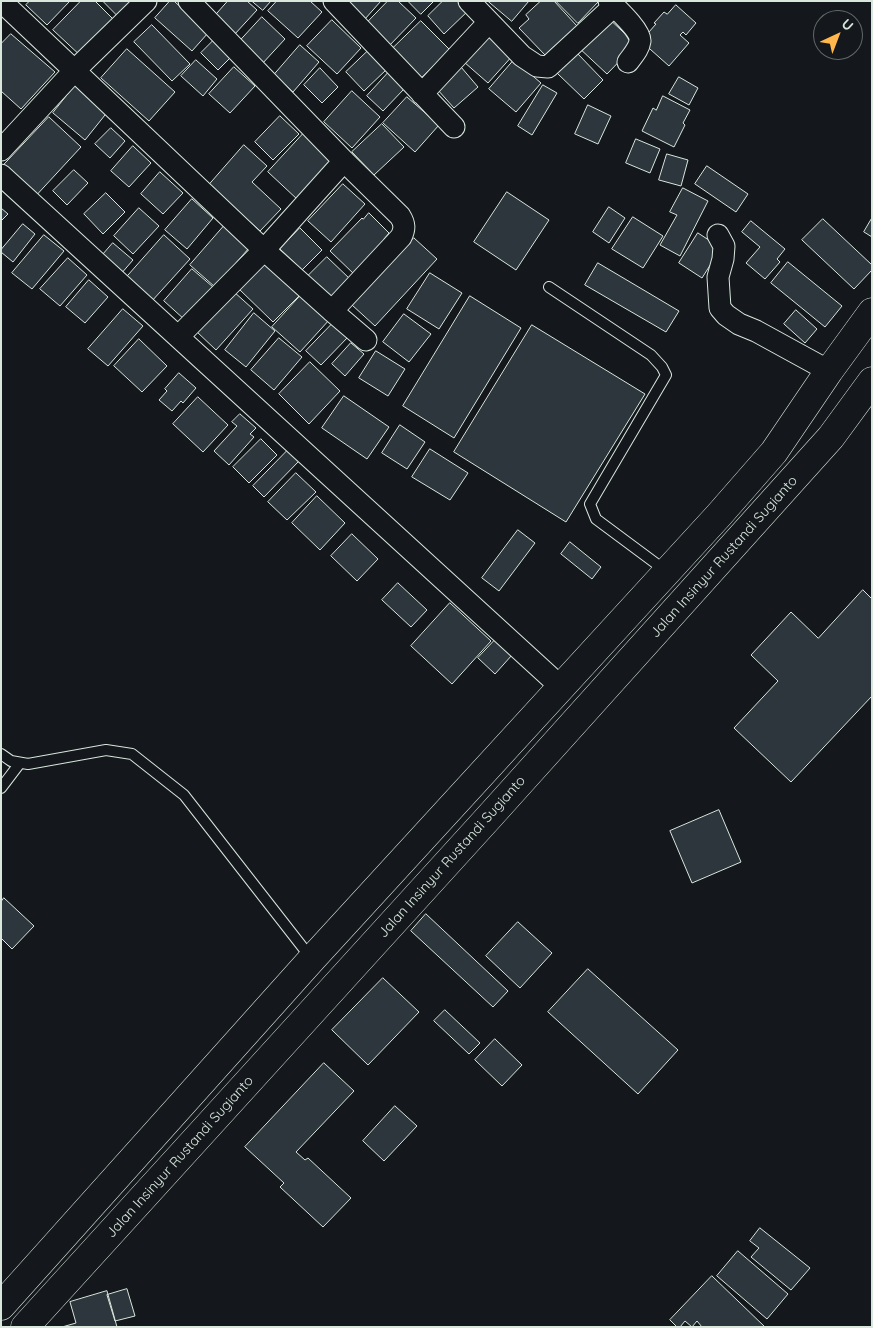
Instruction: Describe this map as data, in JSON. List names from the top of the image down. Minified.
{"streets":{"highway":["Jalan Insinyur Rustandi Sugianto"]},"north":"top right"}
